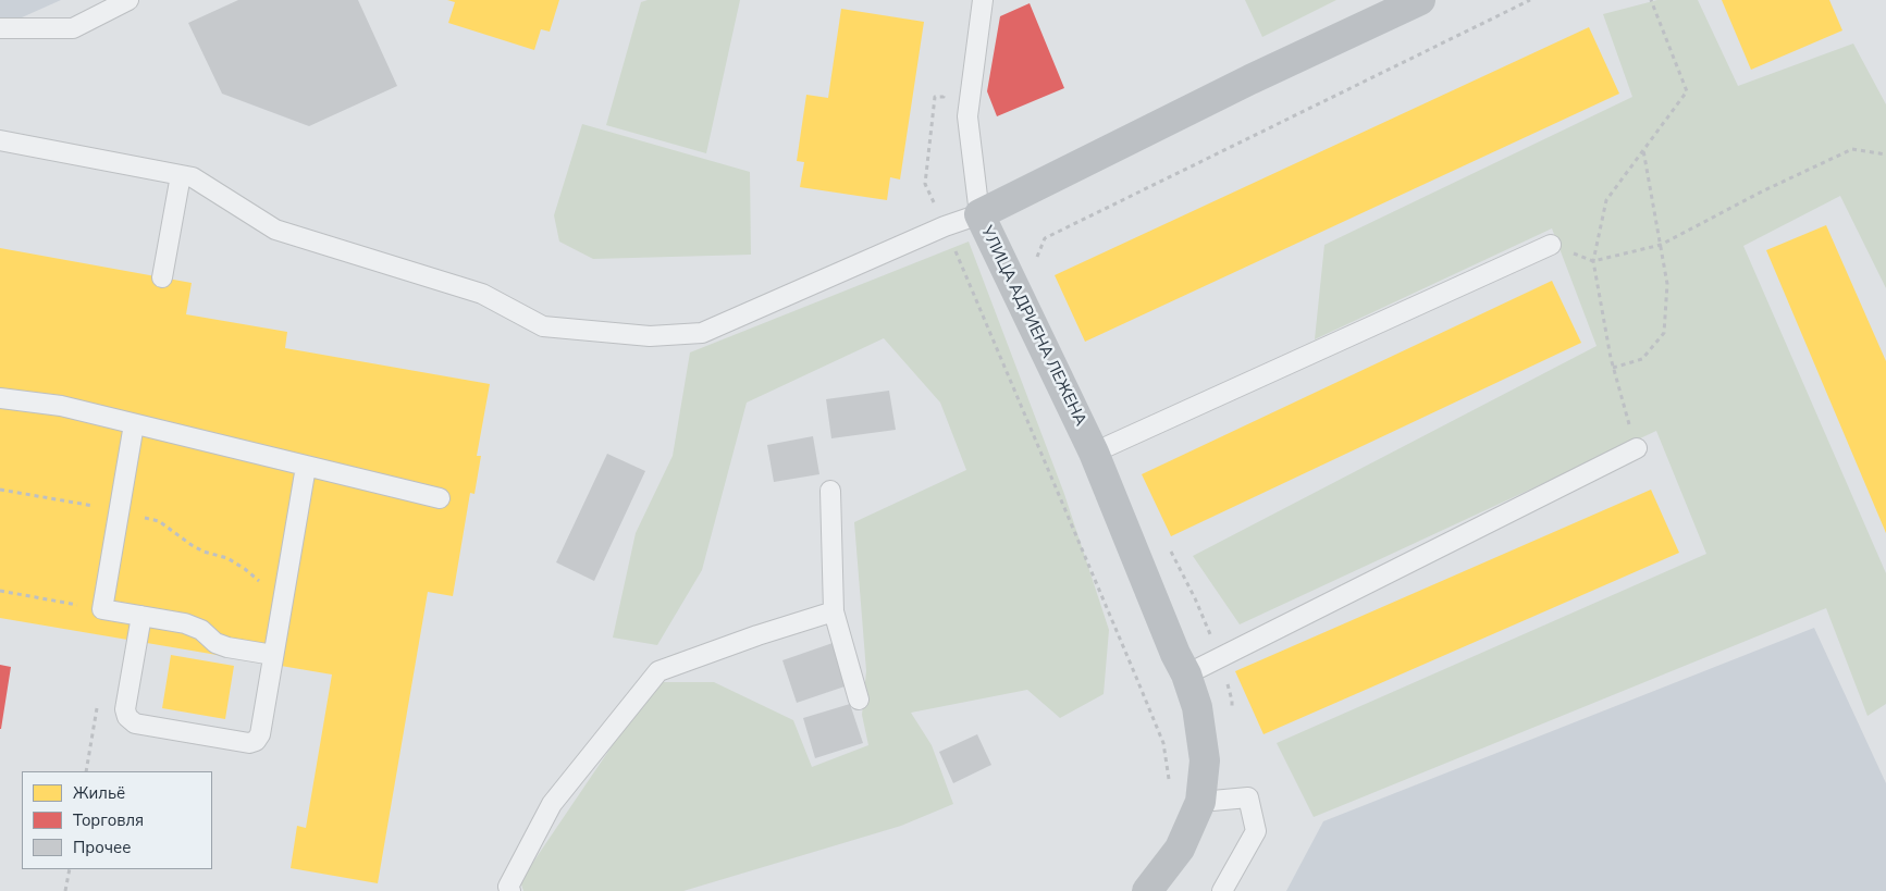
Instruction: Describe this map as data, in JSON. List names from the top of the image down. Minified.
{"streets":{"street":["УЛИЦА АДРИЕНА ЛЕЖЕНА"]},"legend":["Жильё","Торговля","Прочее"]}
